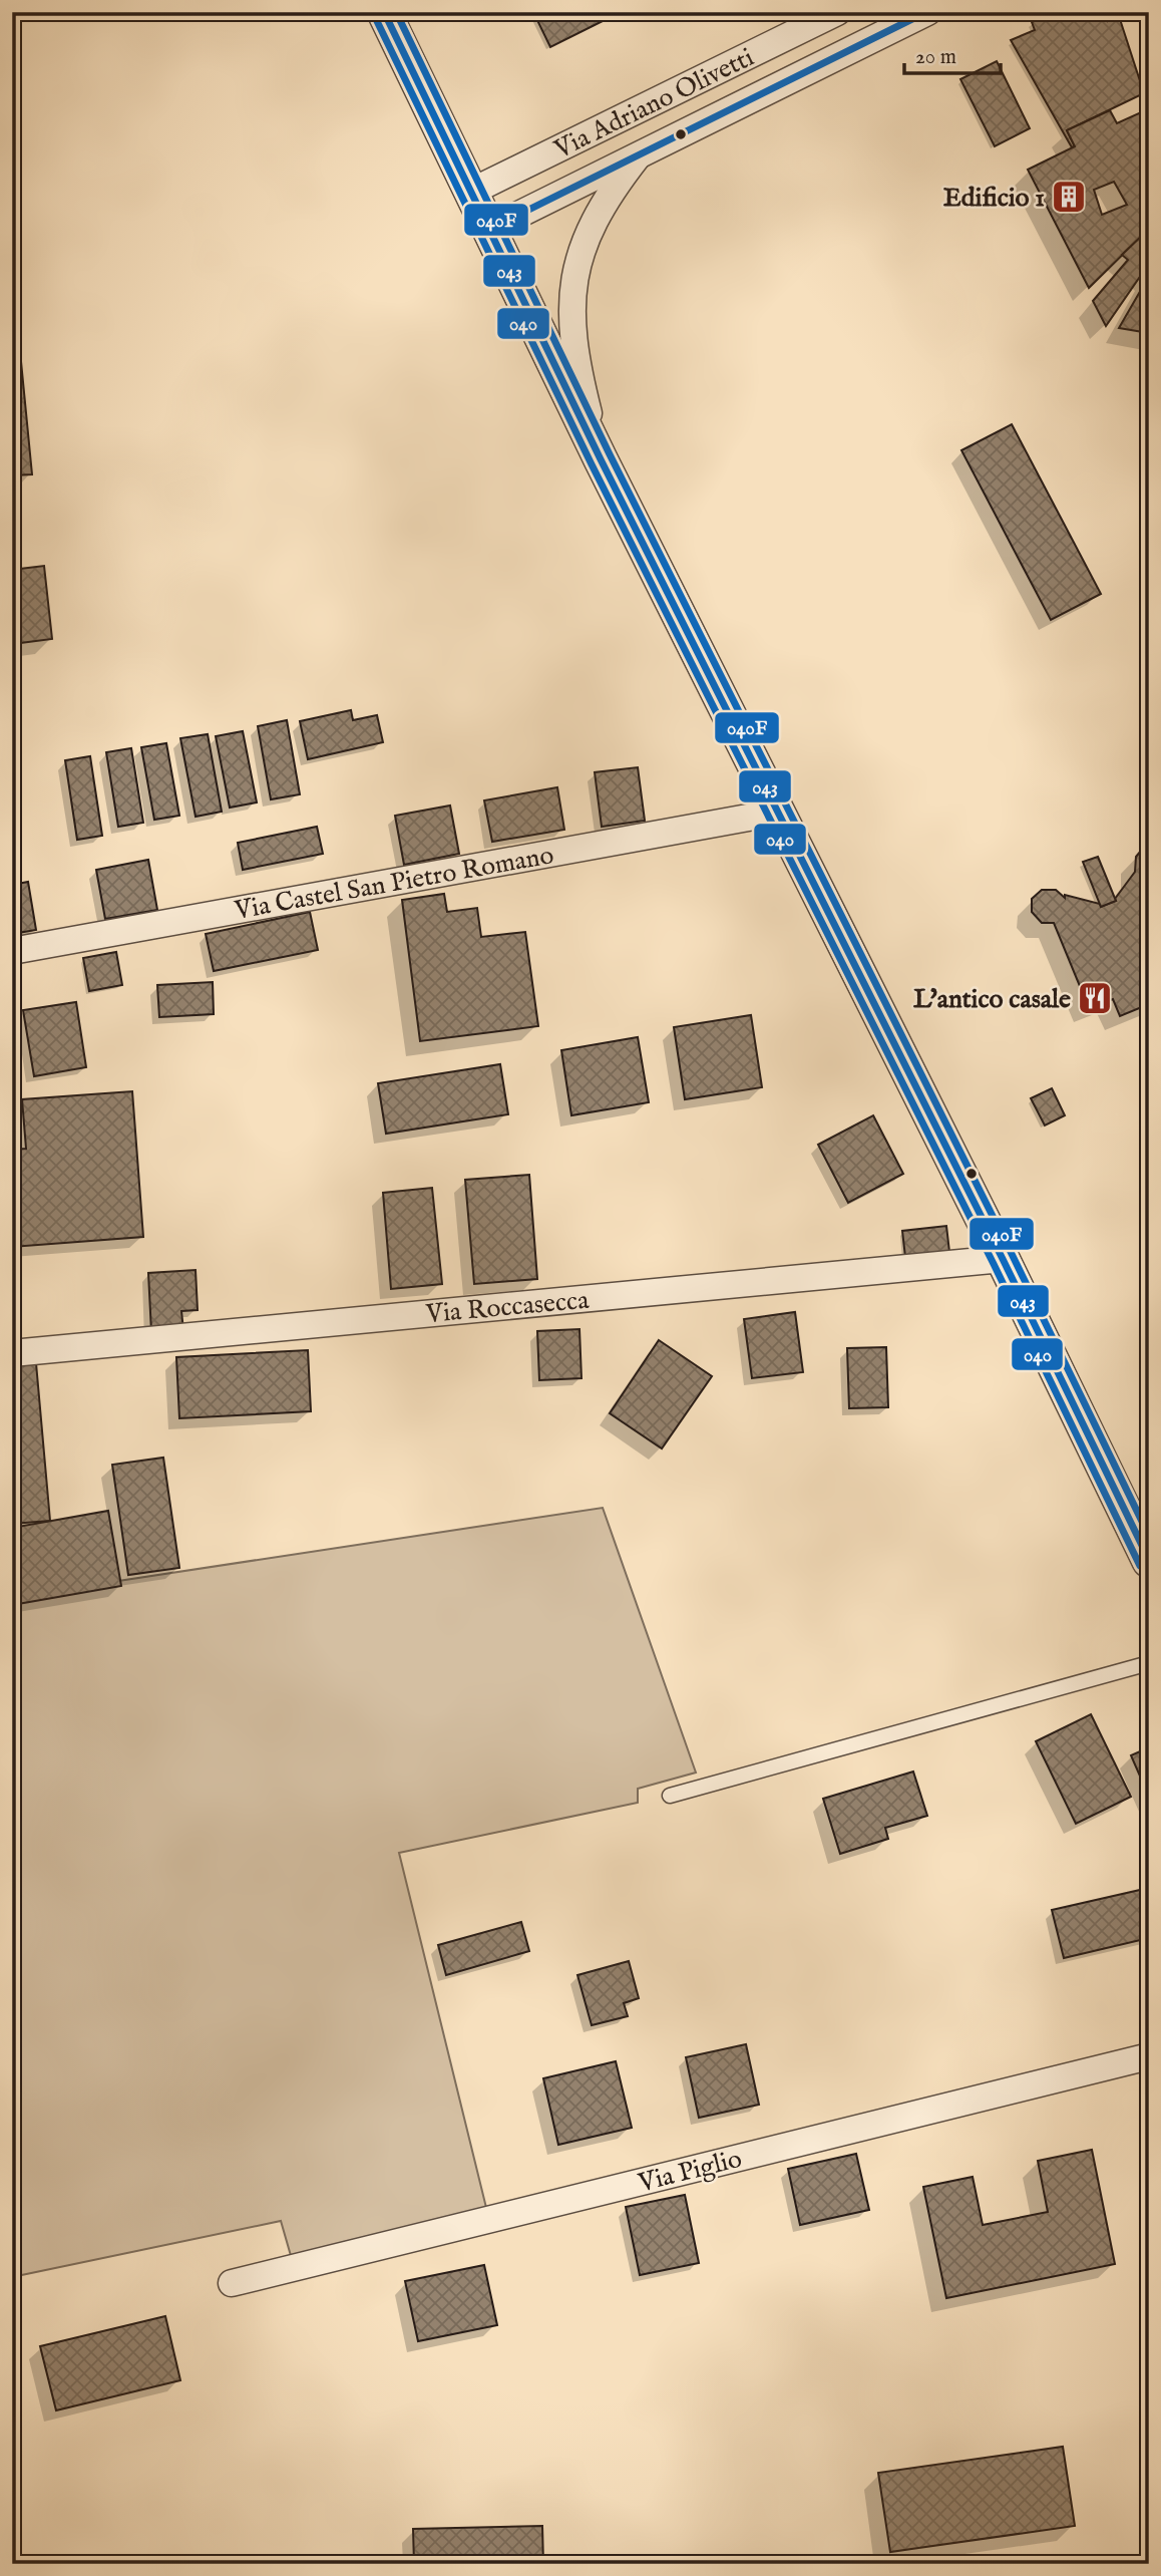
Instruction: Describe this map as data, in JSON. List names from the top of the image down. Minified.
{"streets":{"street":["Via Adriano Olivetti","Via Castel San Pietro Romano","Via Roccasecca","Via Piglio"]},"places":{"building":["Edificio 1"],"restaurant":["L'antico casale"]},"lines":["transit line 043","transit line 040F","transit line 040"],"scale_bar":"20 m"}
